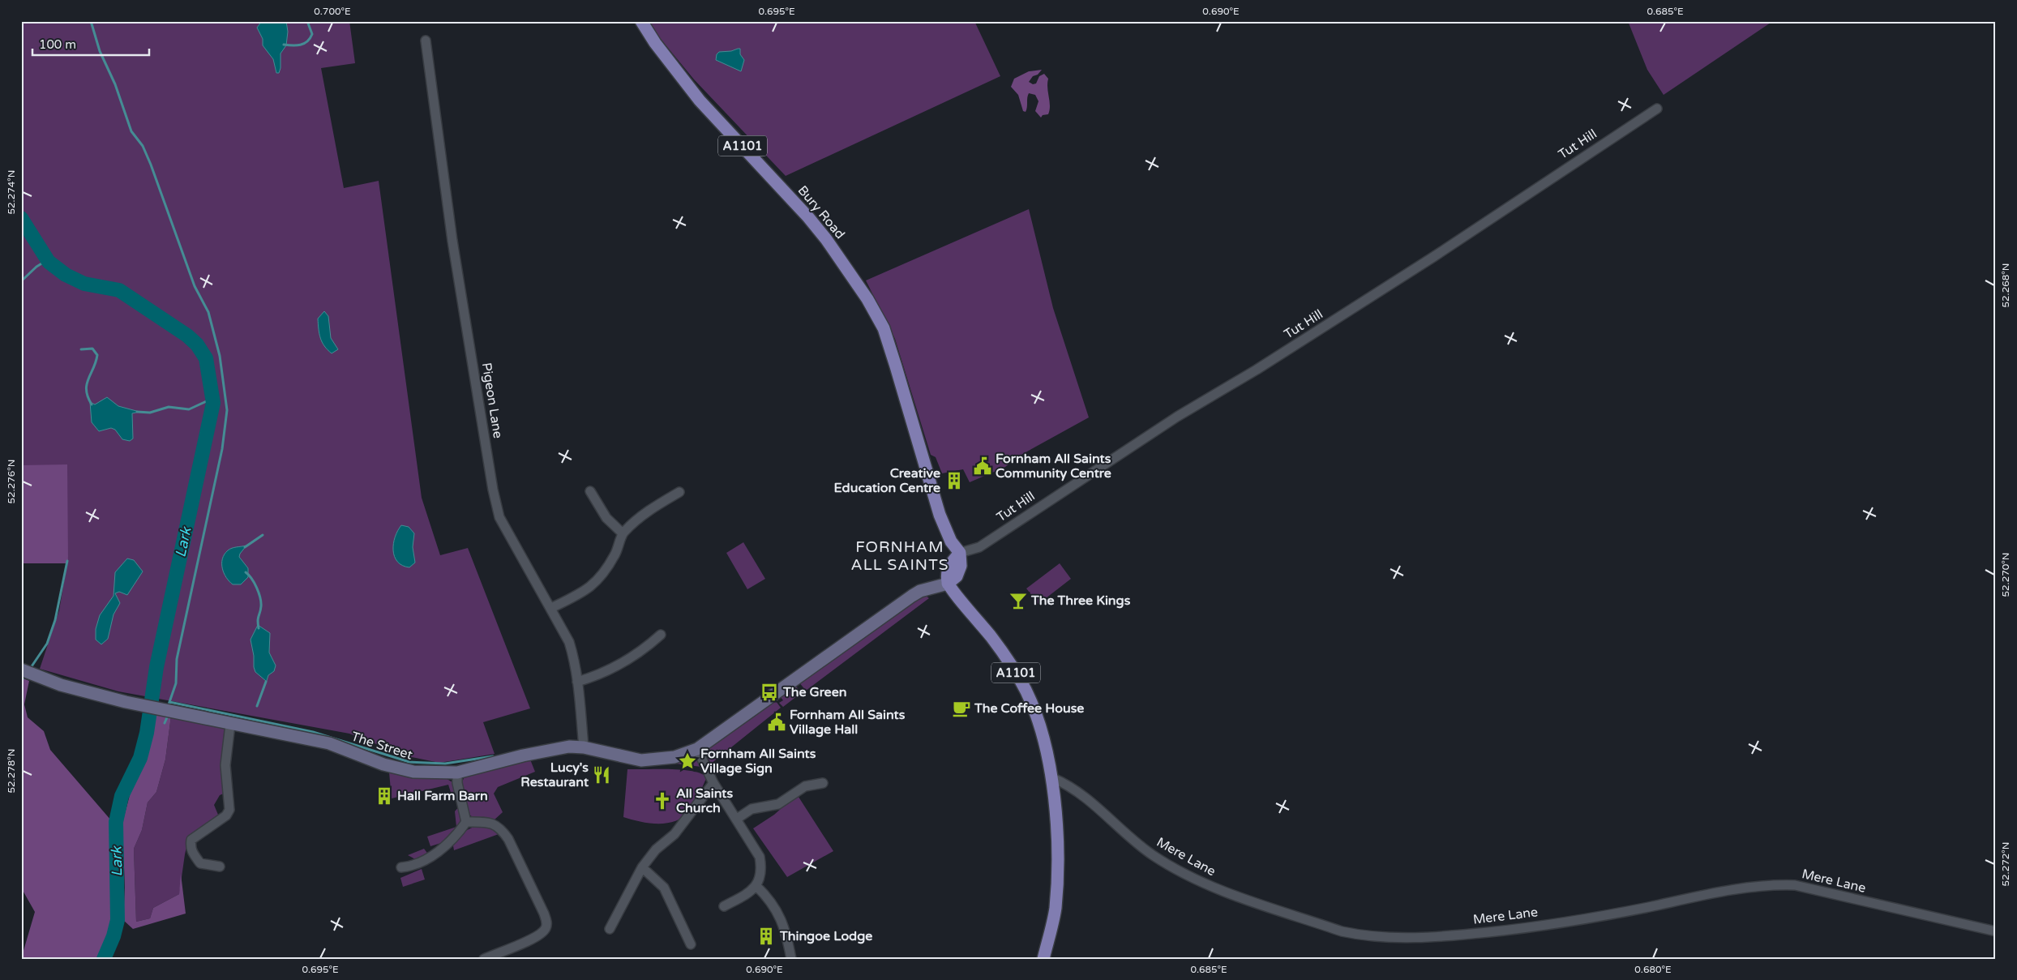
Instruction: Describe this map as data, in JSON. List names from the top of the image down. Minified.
{"streets":{"main road":["A1101","Bury Road","The Street"],"street":["Tut Hill","Pigeon Lane","Mere Lane"]},"crossings":[["Tut Hill","Bury Road"],["A1101","Mere Lane"],["Pigeon Lane","The Street"]],"districts":["FORNHAM ALL SAINTS"],"water":["Lark"],"places":{"public building":["Fornham All Saints Community Centre","Fornham All Saints Village Hall"],"building":["Creative Education Centre","Hall Farm Barn","Thingoe Lodge"],"bar":["The Three Kings"],"bus stop":["The Green"],"cafe":["The Coffee House"],"place":["Fornham All Saints Village Sign"],"restaurant":["Lucy's Restaurant"],"church":["All Saints Church"]},"scale_bar":"100 m","coordinates":["0.700°E","0.695°E","0.690°E","0.685°E","52.274°N","52.268°N","52.276°N","52.270°N","52.278°N","52.272°N","0.680°E"]}
